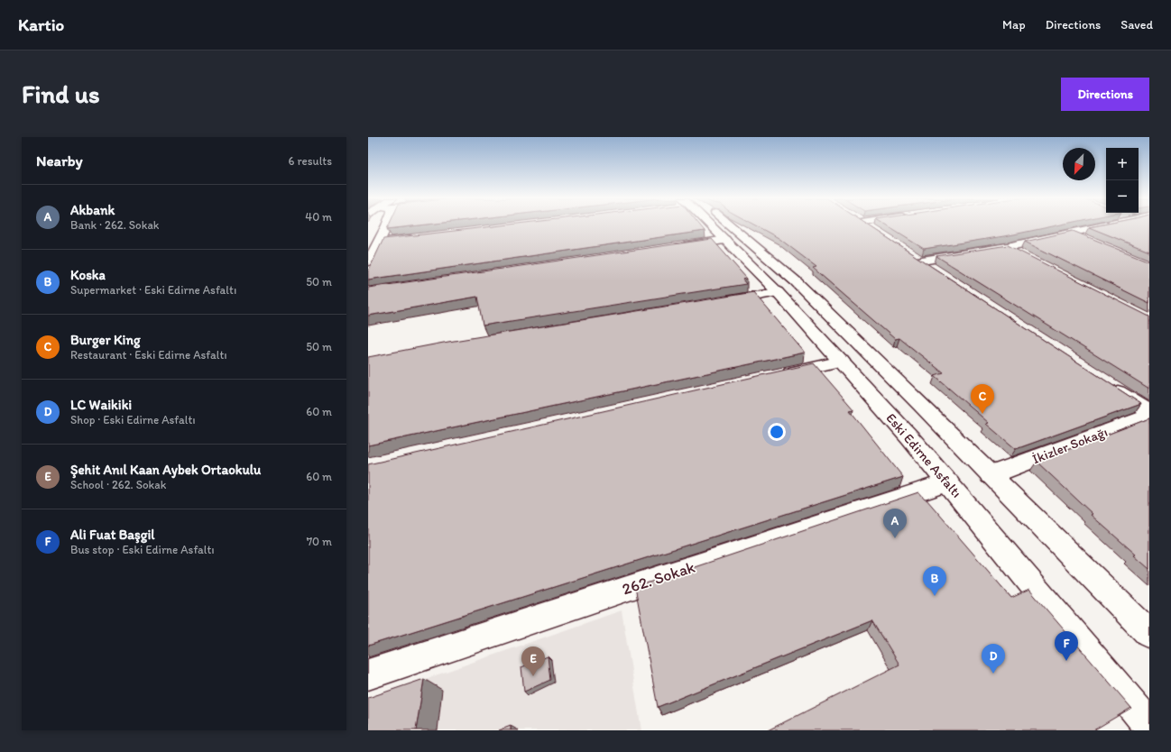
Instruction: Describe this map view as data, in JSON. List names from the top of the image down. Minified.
{"streets":{"street":["İkizler Sokağı","Eski Edirne Asfaltı","262. Sokak"]},"crossings":[["İkizler Sokağı","Eski Edirne Asfaltı"],["Eski Edirne Asfaltı","262. Sokak"]],"north":"bottom left","page":{"header":"Kartio","nav":["Map","Directions","Saved"],"buttons":"Directions","title":"Find us","heading":["Nearby","6 results"],"map_buttons":["+","−"],"list":[{"mark":"A","name":"Akbank","note":"Bank · 262. Sokak","value":"40 m"},{"mark":"B","name":"Koska","note":"Supermarket · Eski Edirne Asfaltı","value":"50 m"},{"mark":"C","name":"Burger King","note":"Restaurant · Eski Edirne Asfaltı","value":"50 m"},{"mark":"D","name":"LC Waikiki","note":"Shop · Eski Edirne Asfaltı","value":"60 m"},{"mark":"E","name":"Şehit Anıl Kaan Aybek Ortaokulu","note":"School · 262. Sokak","value":"60 m"},{"mark":"F","name":"Ali Fuat Başgil","note":"Bus stop · Eski Edirne Asfaltı","value":"70 m"}],"pins":["C","A","B","F","D","E"]}}
